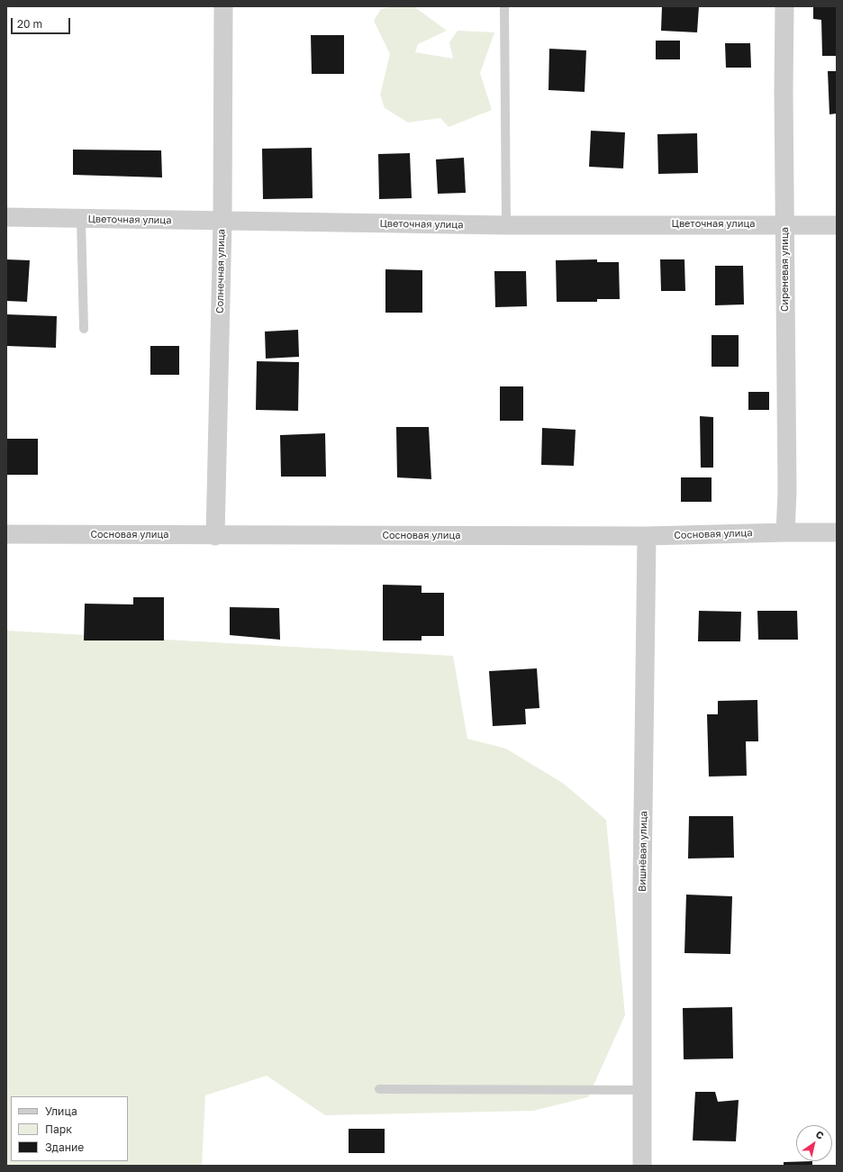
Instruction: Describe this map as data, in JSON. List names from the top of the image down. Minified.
{"streets":{"street":["Цветочная улица","Сиреневая улица","Солнечная улица","Сосновая улица","Вишнёвая улица"]},"crossings":[["Цветочная улица","Сиреневая улица"],["Цветочная улица","Солнечная улица"],["Сиреневая улица","Сосновая улица"],["Солнечная улица","Сосновая улица"],["Сосновая улица","Вишнёвая улица"]],"legend":["Улица","Парк","Здание"],"scale_bar":"20 m","north":"top right"}
